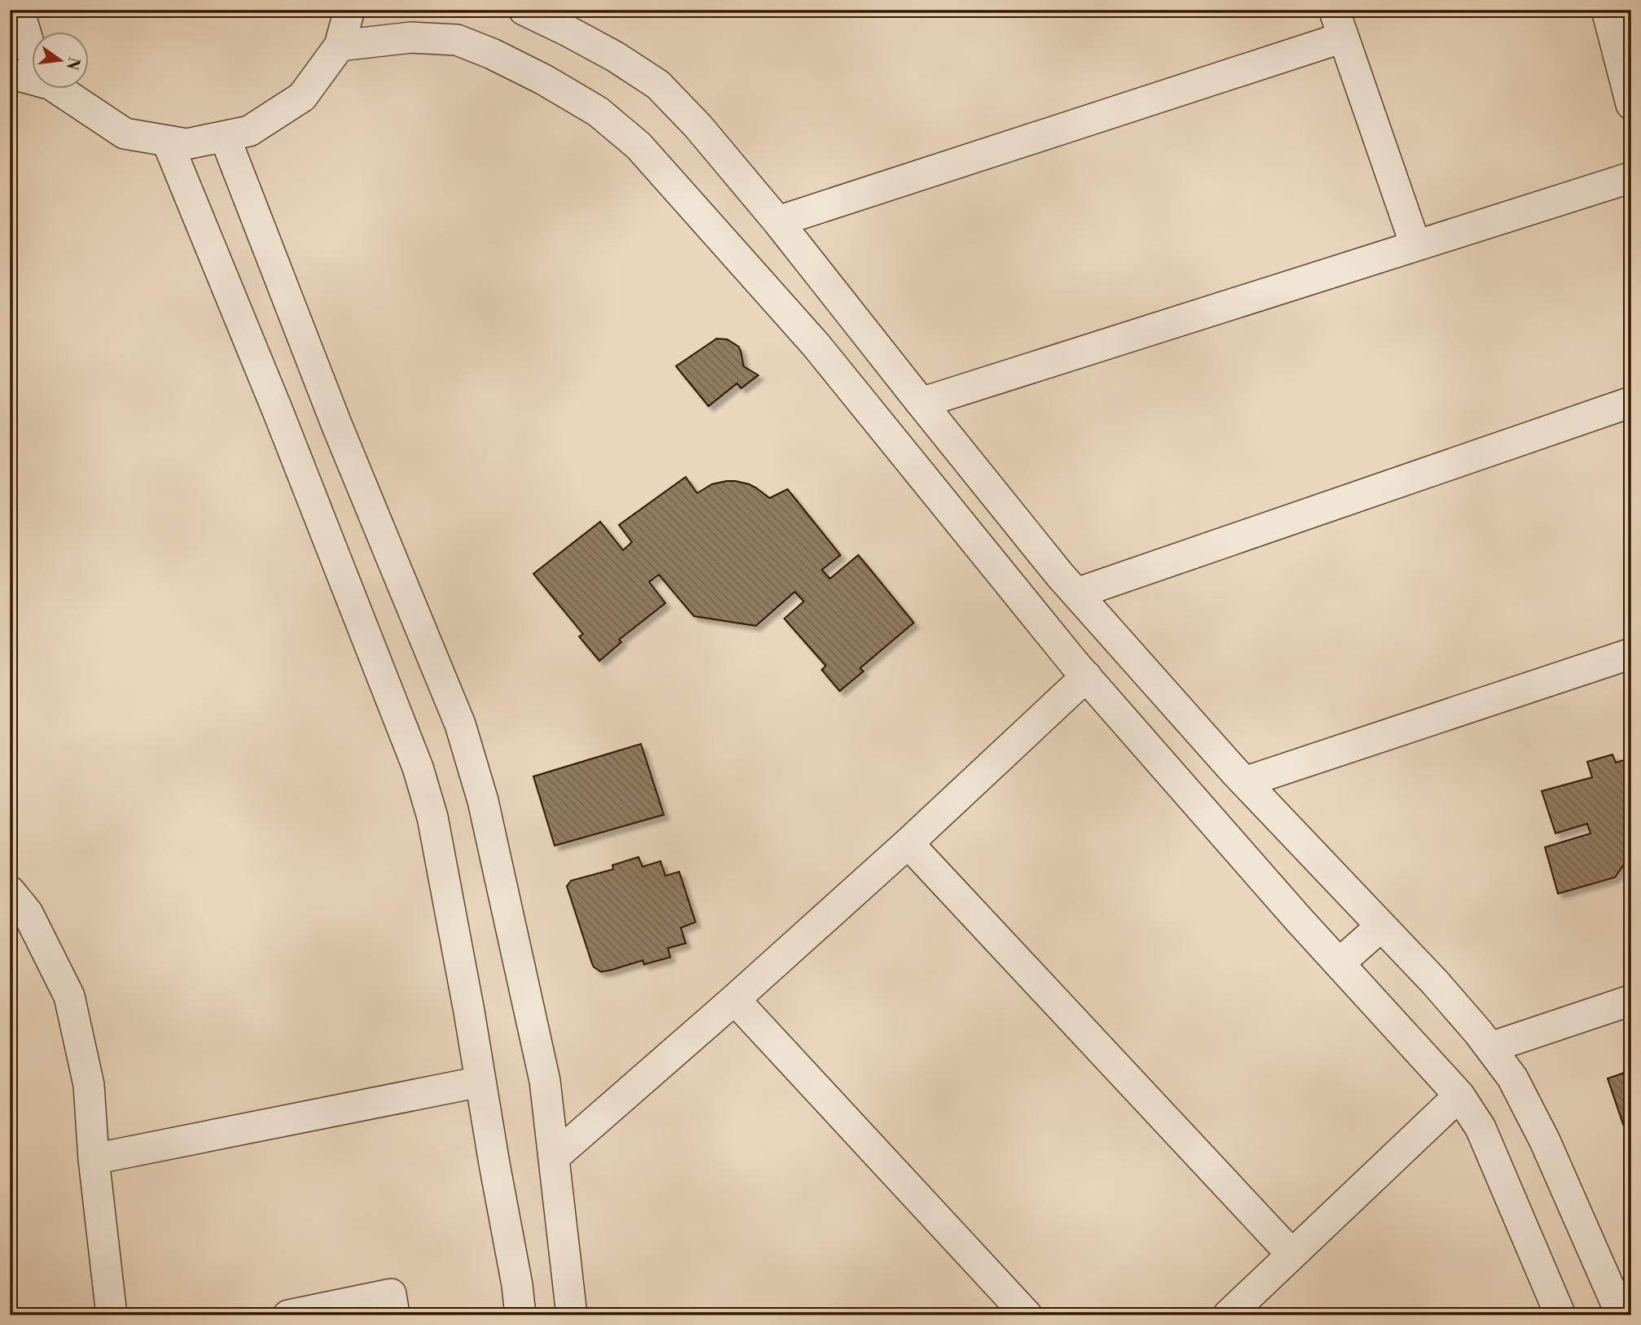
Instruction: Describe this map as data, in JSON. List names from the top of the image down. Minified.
{"north":"right"}
